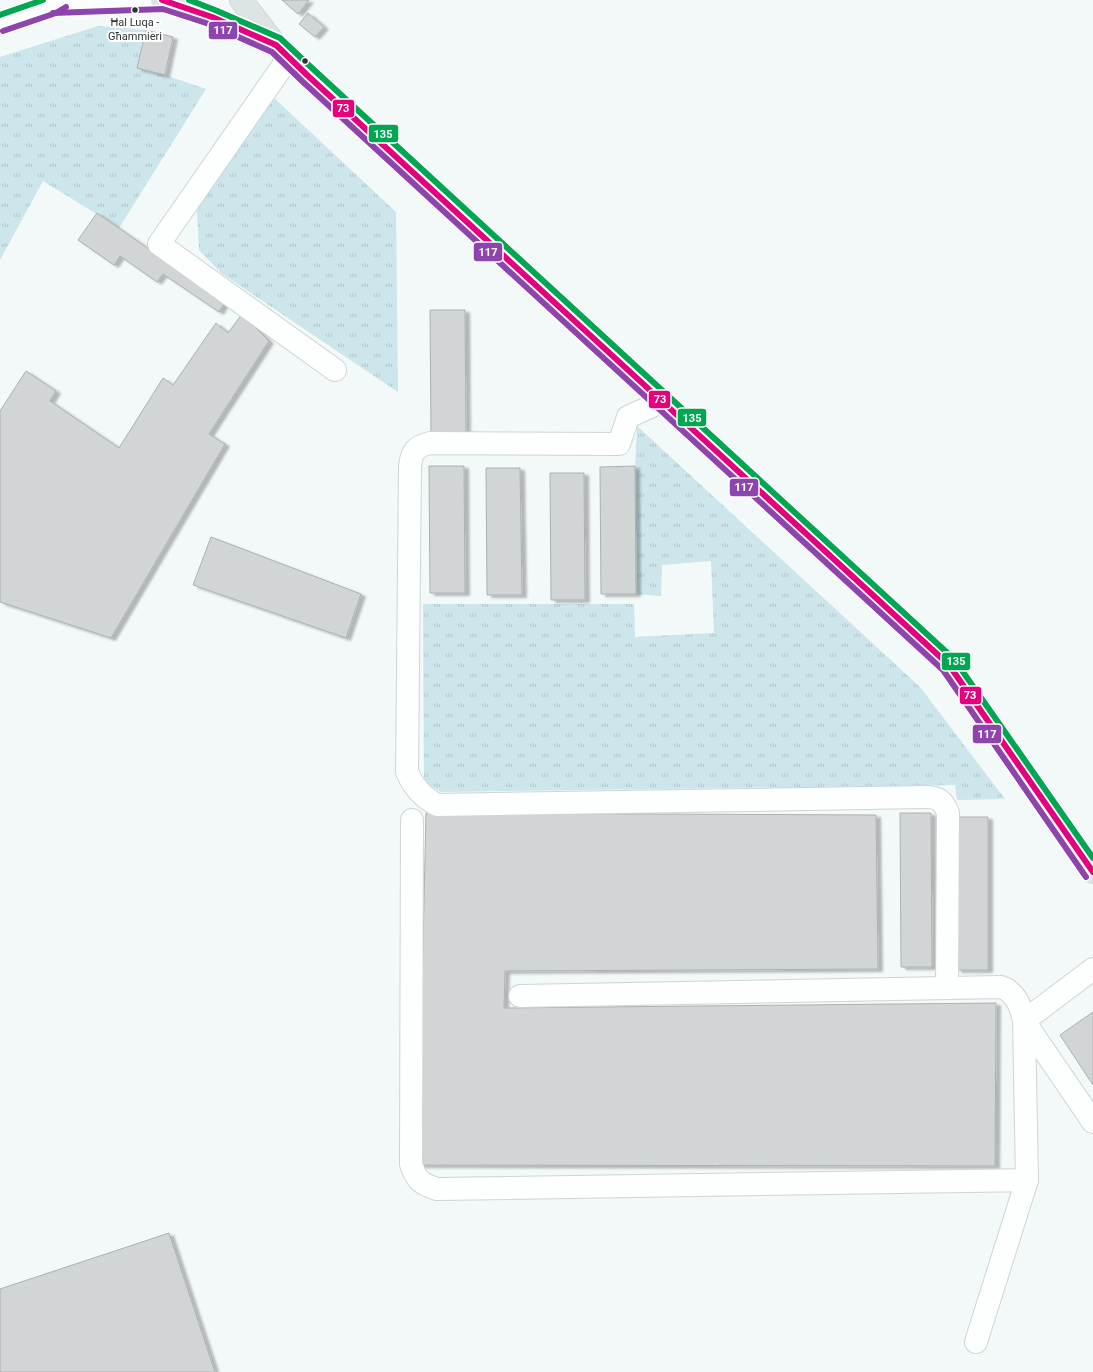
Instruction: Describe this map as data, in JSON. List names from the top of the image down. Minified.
{"places":["Ħal Luqa - Għammieri"],"lines":["transit line 73","transit line 135","transit line 117"]}
